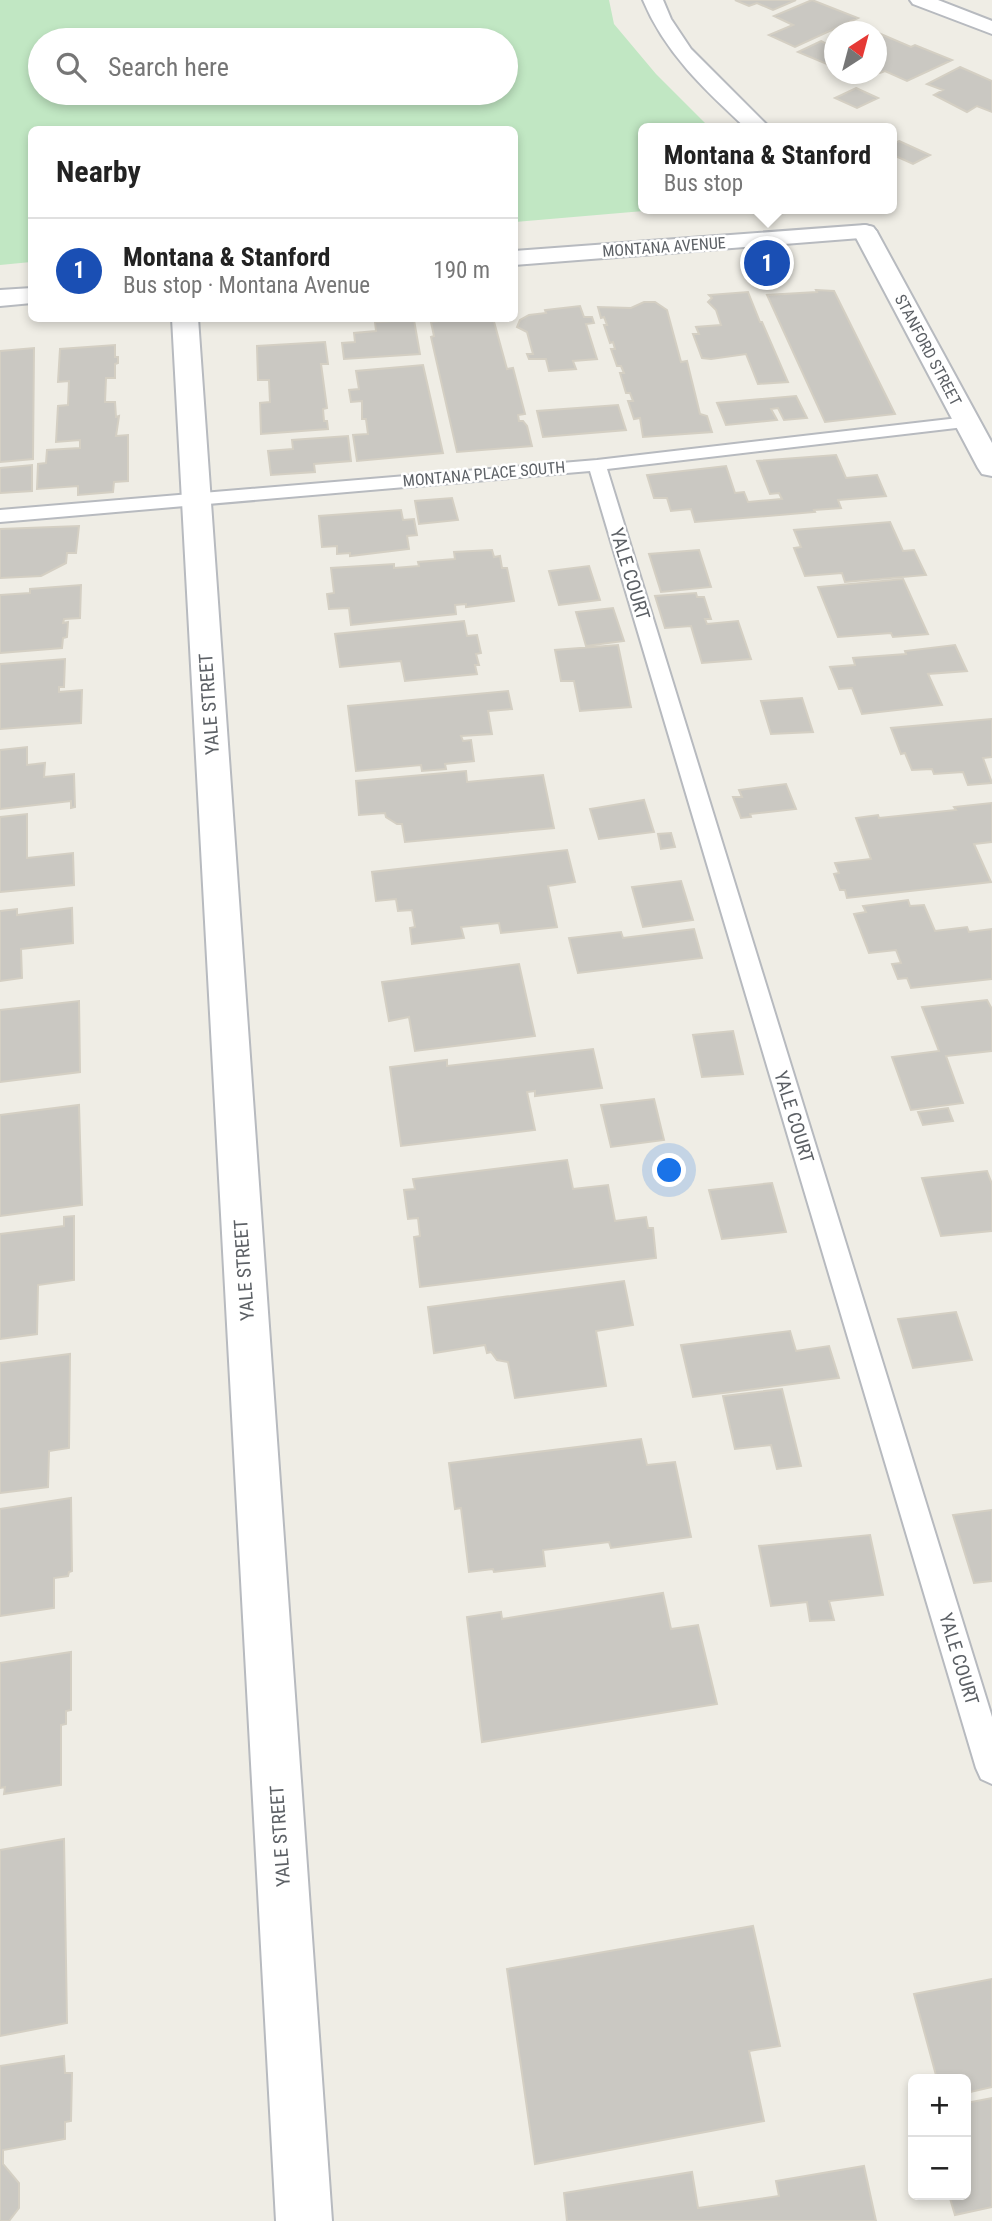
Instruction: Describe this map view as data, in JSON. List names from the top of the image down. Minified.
{"streets":{"street":["MONTANA AVENUE","STANFORD STREET","YALE STREET"],"lane":["MONTANA PLACE SOUTH","YALE COURT"]},"crossings":[["MONTANA AVENUE","STANFORD STREET"],["STANFORD STREET","MONTANA PLACE SOUTH"],["MONTANA PLACE SOUTH","YALE COURT"],["MONTANA PLACE SOUTH","YALE STREET"]],"north":"top right","page":{"search":"Search here","popup":["Montana & Stanford","Bus stop"],"heading":"Nearby","list":[{"mark":"1","name":"Montana & Stanford","note":"Bus stop · Montana Avenue","value":"190 m"}],"pins":"1","map_buttons":["+","−"]}}
